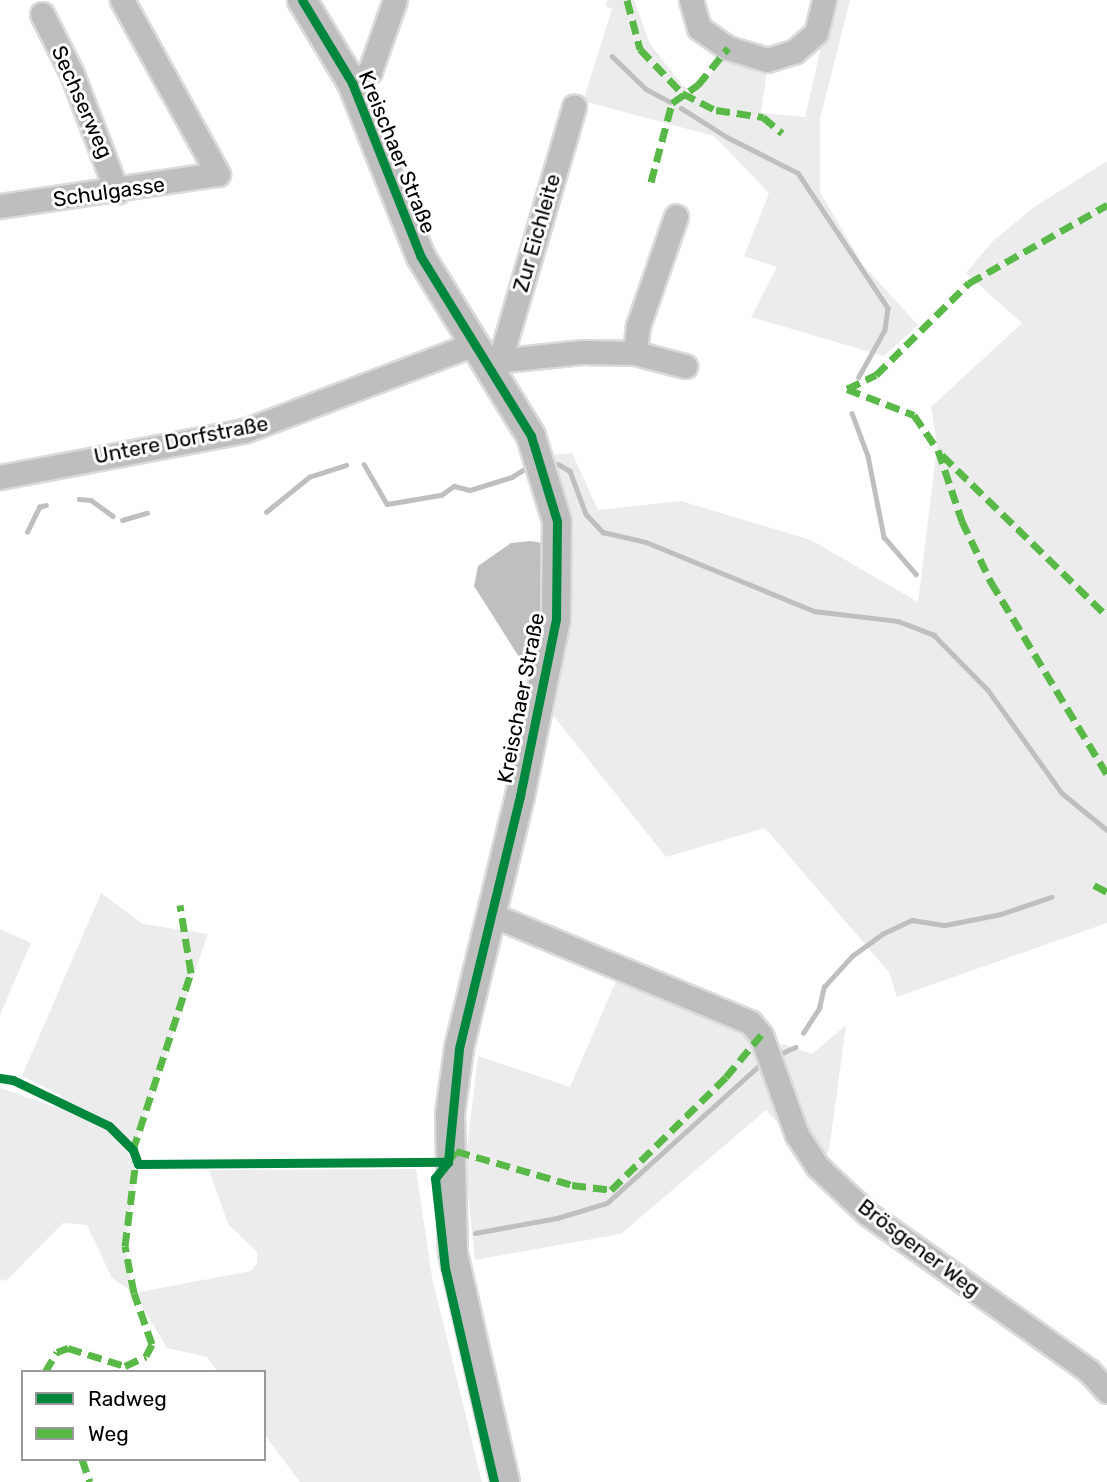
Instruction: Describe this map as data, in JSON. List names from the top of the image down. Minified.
{"streets":{"main road":["Kreischaer Straße"],"street":["Sechserweg","Schulgasse","Zur Eichleite","Untere Dorfstraße","Brösgener Weg"]},"crossings":[["Sechserweg","Schulgasse"],["Kreischaer Straße","Zur Eichleite"],["Kreischaer Straße","Untere Dorfstraße"],["Kreischaer Straße","Brösgener Weg"],["Zur Eichleite","Untere Dorfstraße"]],"legend":["Radweg","Weg"]}
